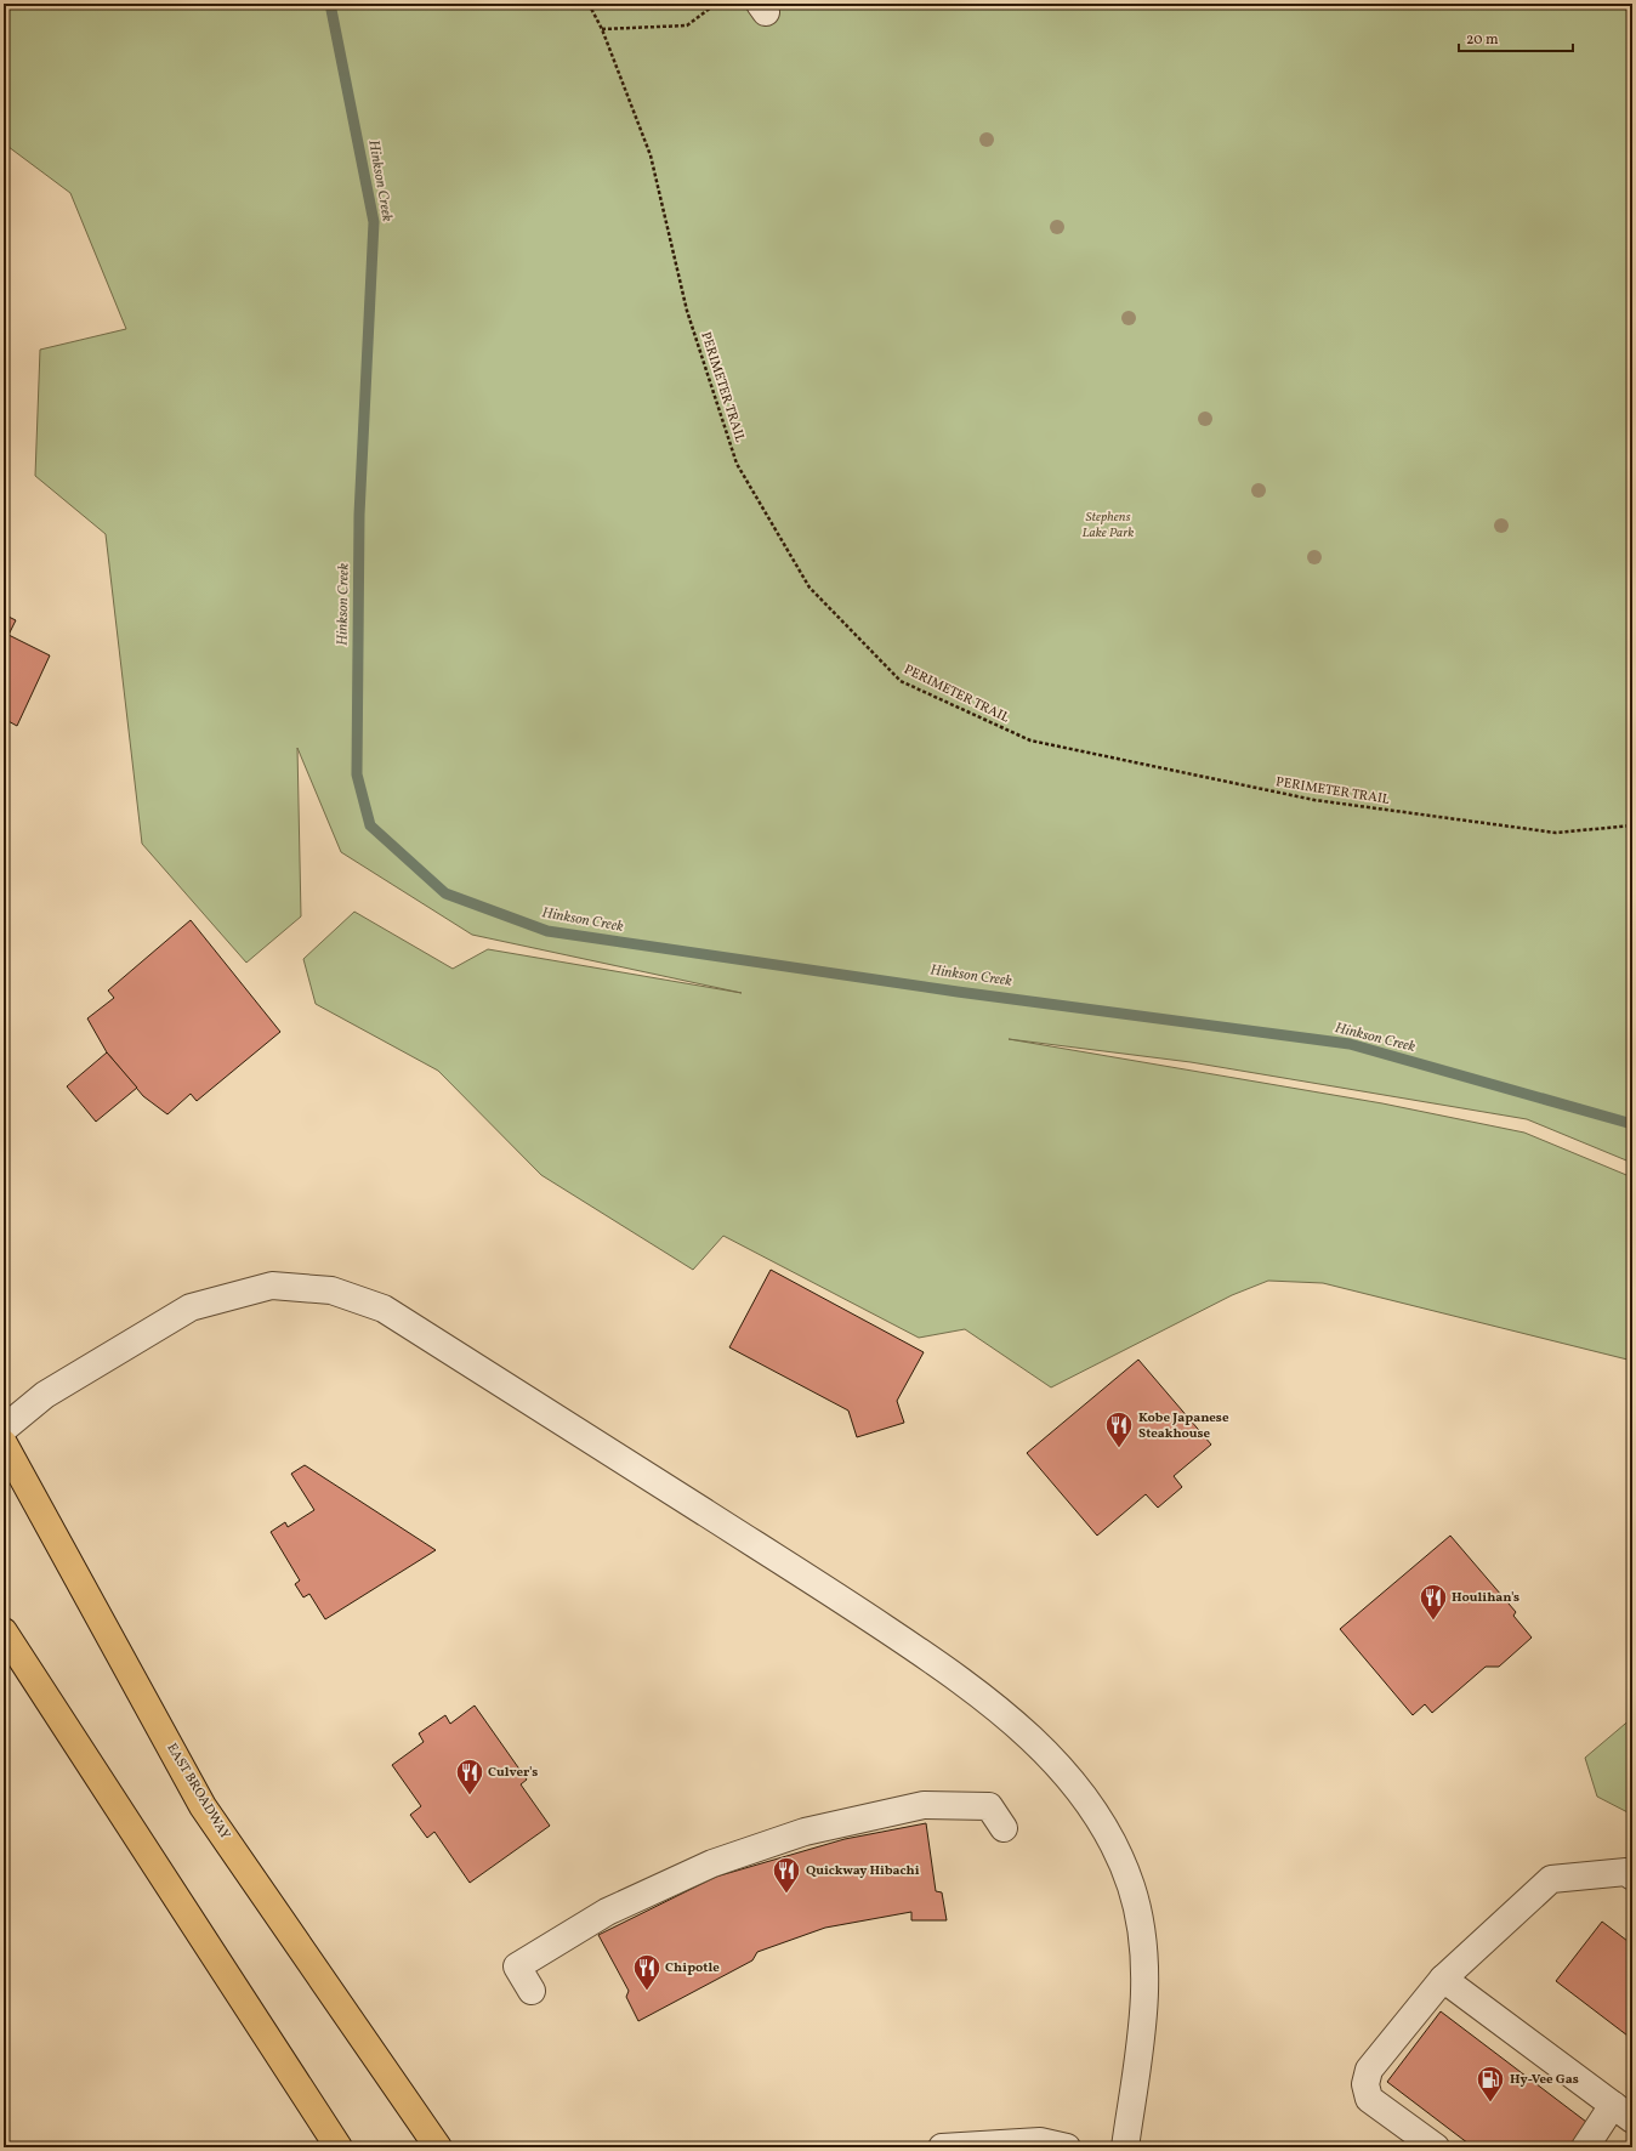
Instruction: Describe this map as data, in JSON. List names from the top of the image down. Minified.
{"streets":{"main road":["EAST BROADWAY"],"path":["PERIMETER TRAIL"]},"water":["Hinkson Creek"],"parks":["Stephens Lake Park"],"places":{"restaurant":["Kobe Japanese Steakhouse","Houlihan's","Culver's","Quickway Hibachi","Chipotle"],"fuel station":["Hy-Vee Gas"]},"scale_bar":"20 m"}
